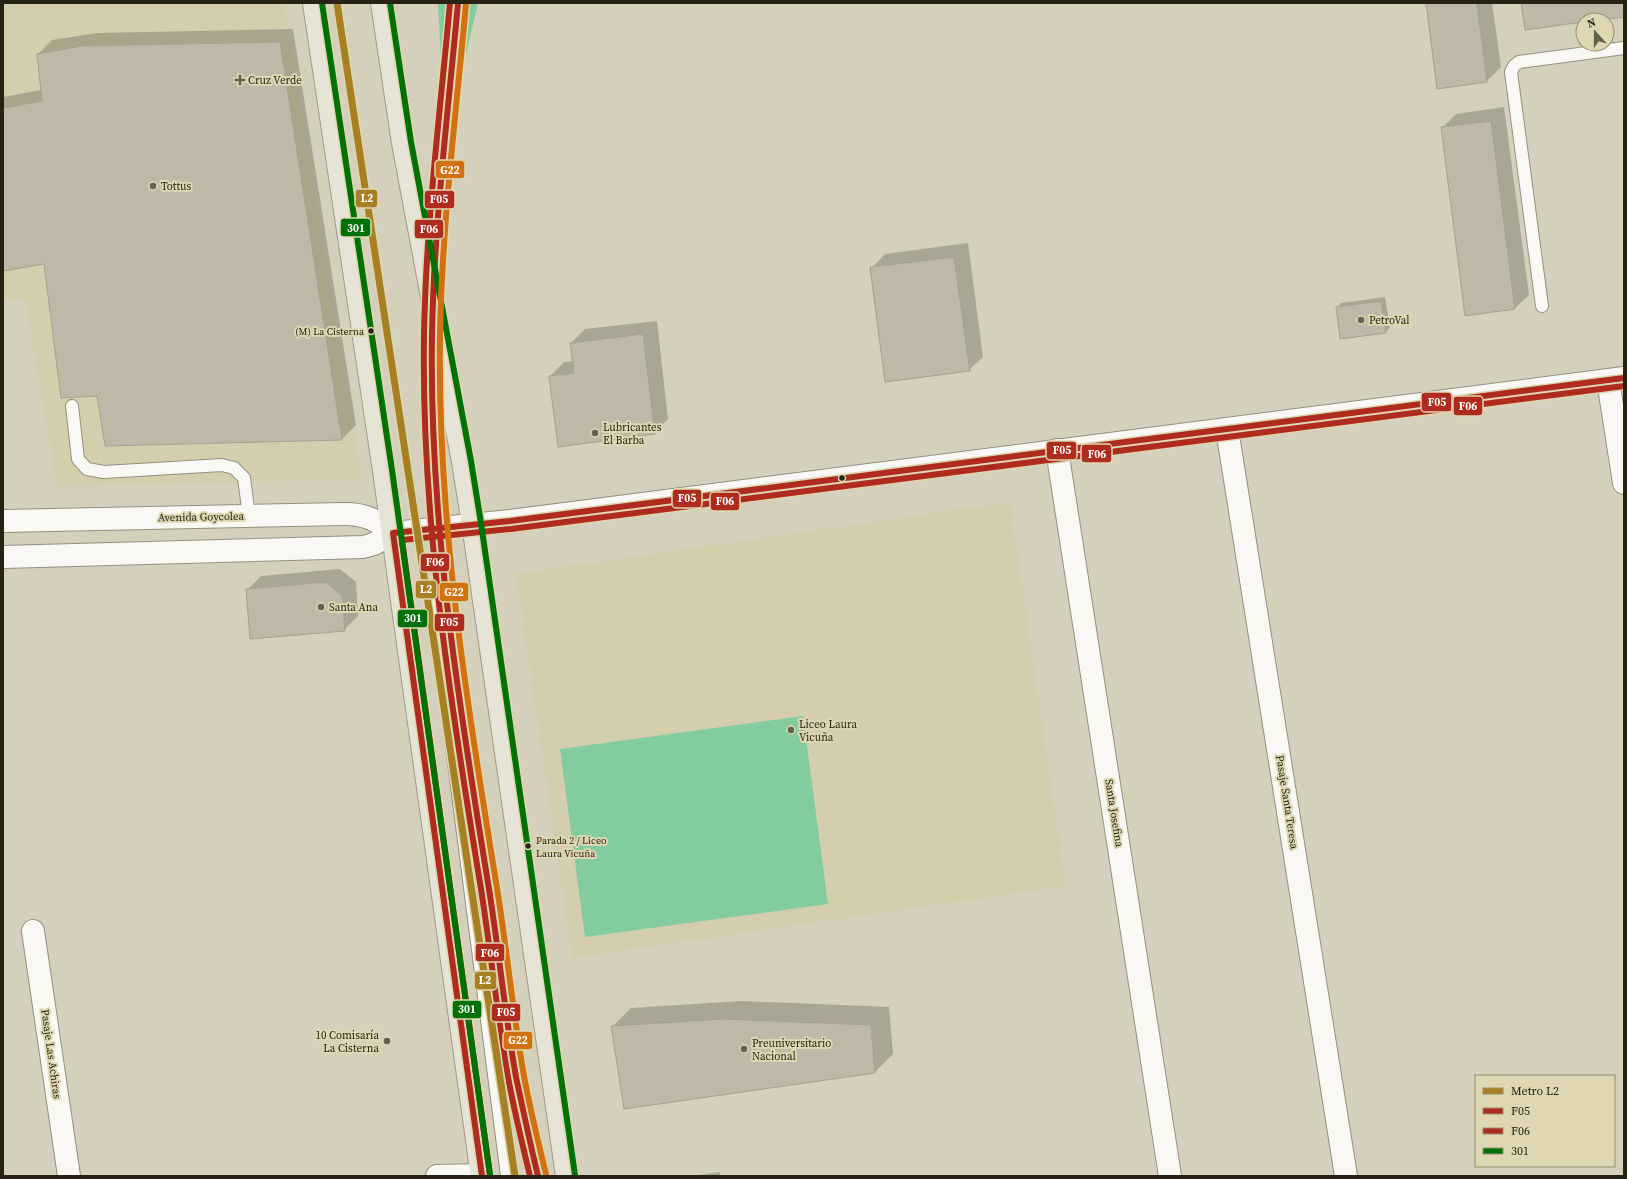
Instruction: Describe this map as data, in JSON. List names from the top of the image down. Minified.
{"streets":{"street":["Avenida Goycolea","Pasaje Santa Teresa","Santa Josefina","Pasaje Las Achiras"]},"places":{"health":["Cruz Verde"],"other":["Tottus","PetroVal","(M) La Cisterna","Lubricantes El Barba","Santa Ana","Liceo Laura Vicuña","Parada 2 / Liceo Laura Vicuña","10 Comisaría La Cisterna","Preuniversitario Nacional"]},"lines":["metro line L2","transit line F05","transit line F06","transit line 301","transit line G22"],"legend":["Metro L2","F05","F06","301"],"north":"top"}
